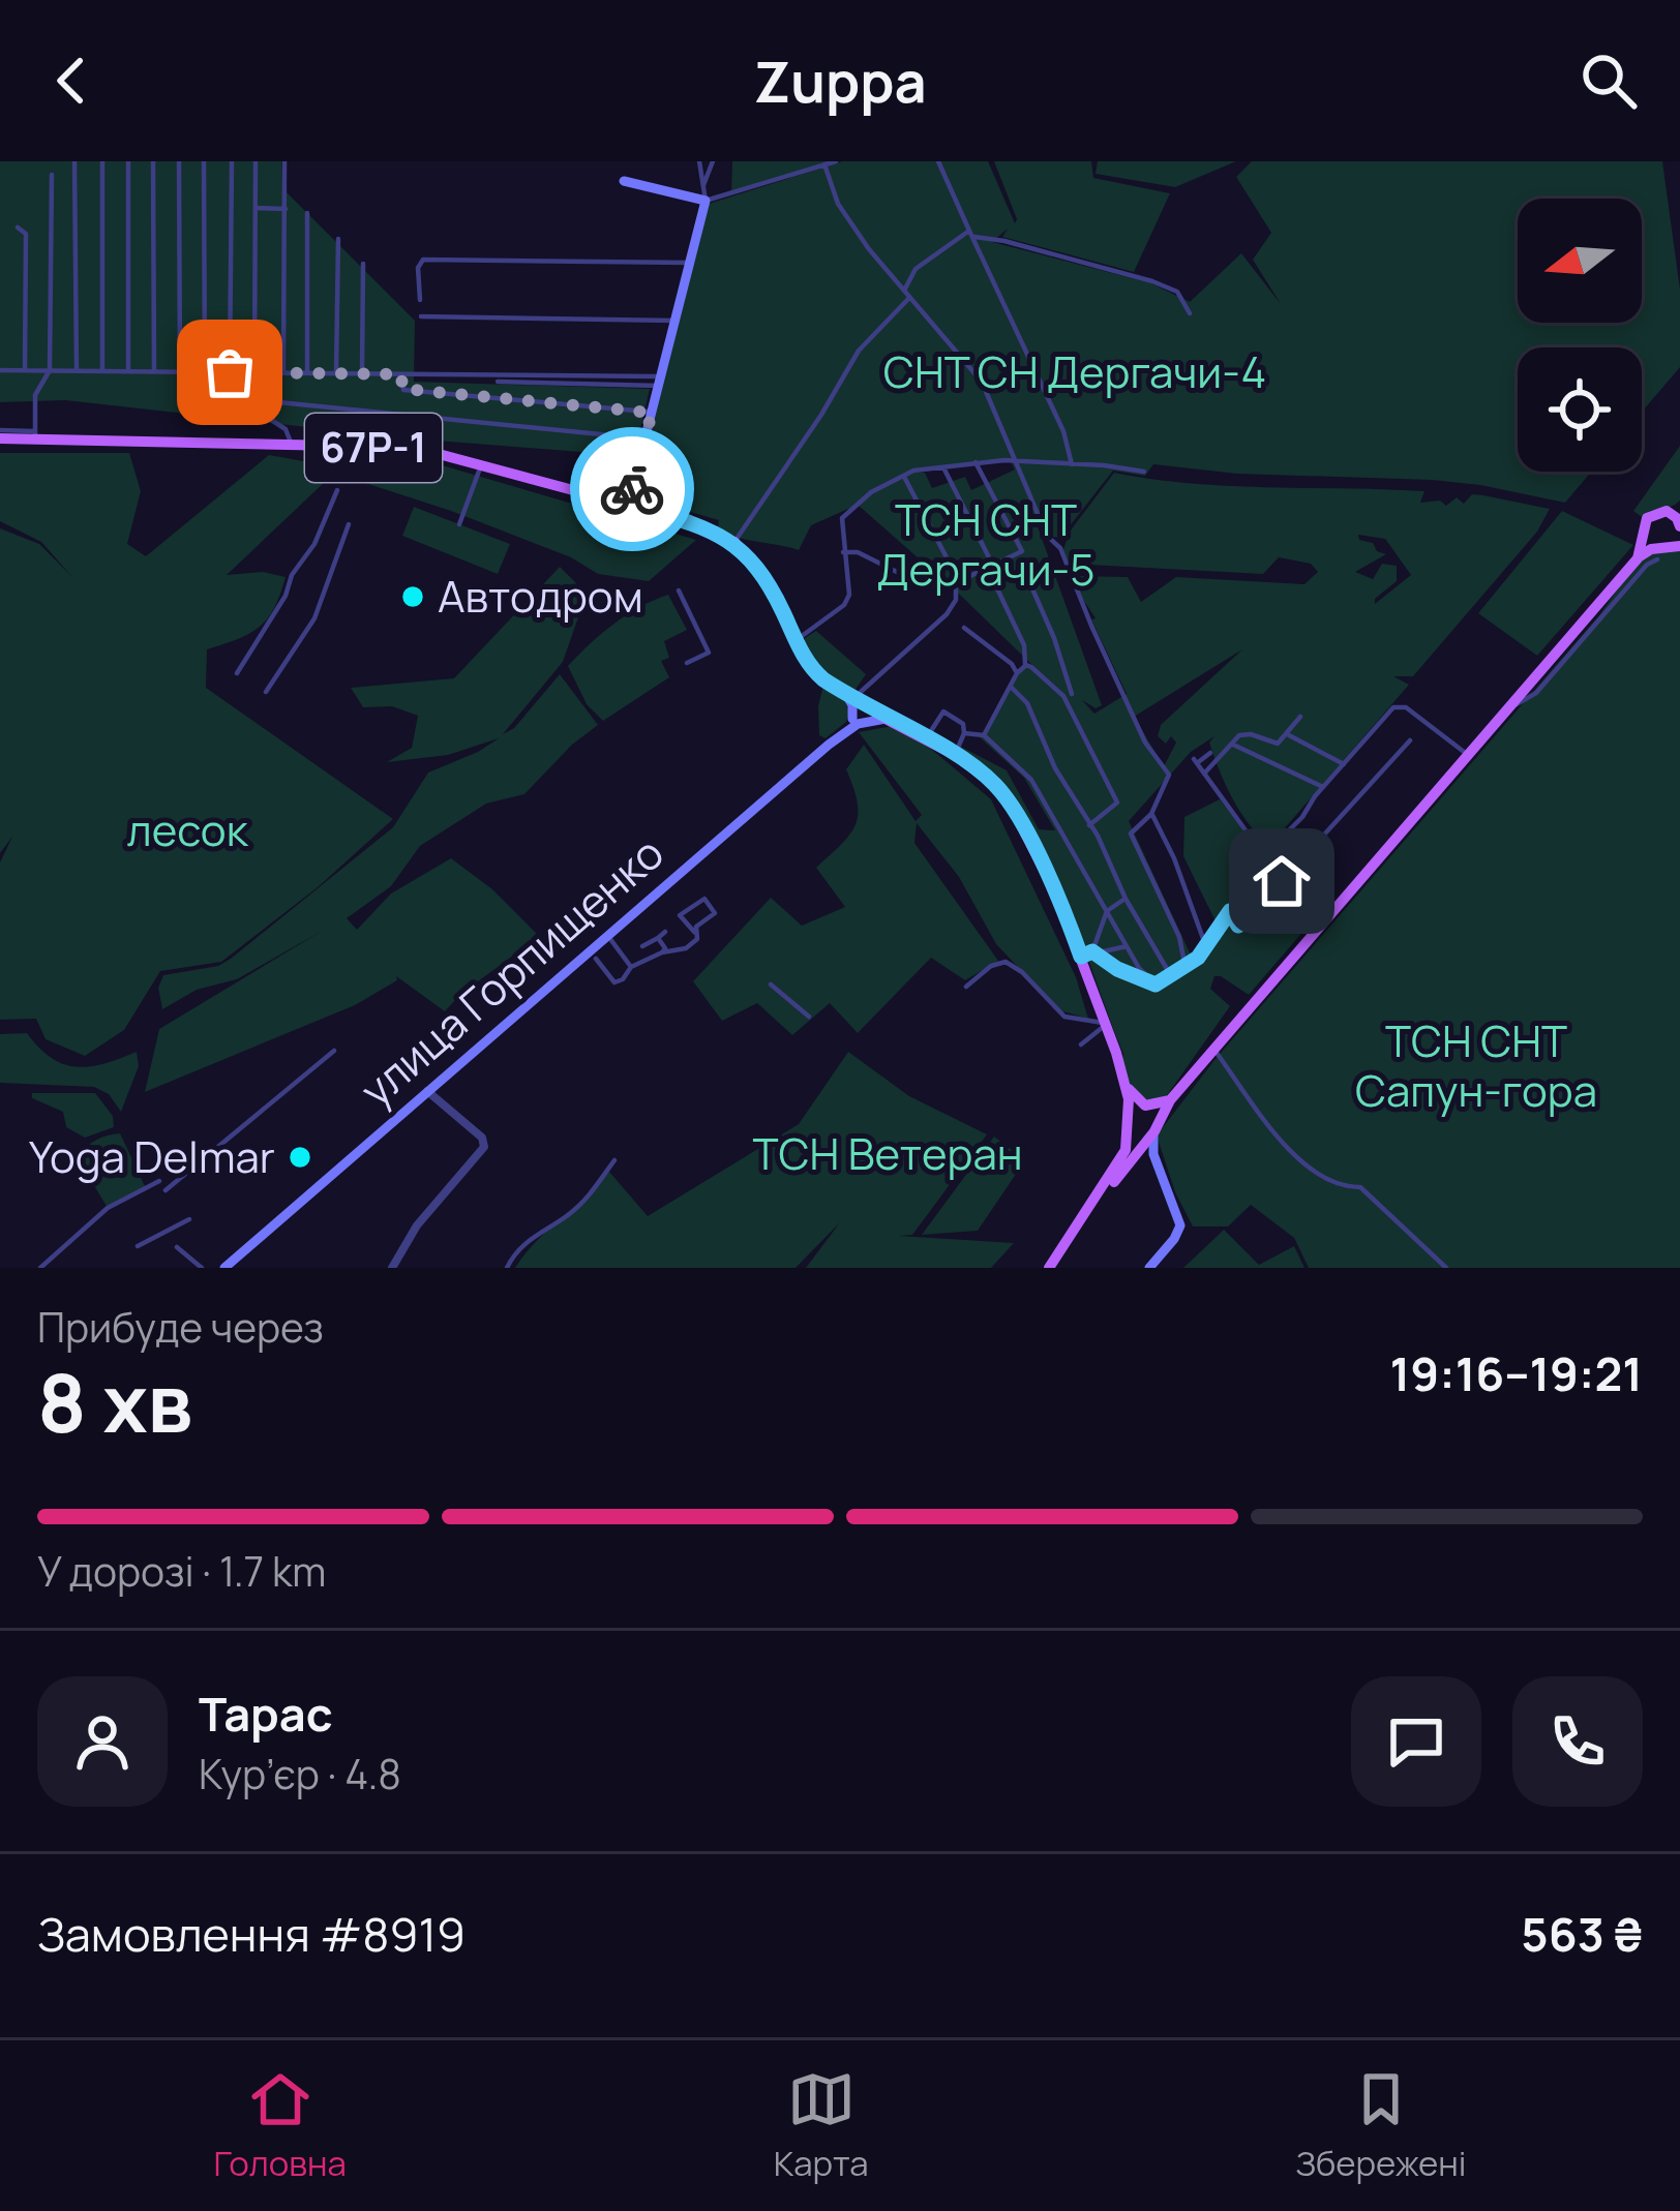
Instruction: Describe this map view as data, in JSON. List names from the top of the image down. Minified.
{"streets":{"main road":["67Р-1","улица Горпищенко"]},"parks":["СНТ СН Дергачи-4","ТСН СНТ Дергачи-5","лесок","ТСН СНТ Сапун-гора","ТСН Ветеран"],"places":["Автодром","Yoga Delmar"],"north":"left","page":{"header":"Zuppa","heading":["8 хв","Прибуде через","19:16–19:21"],"panel":["Тарас","Кур’єр · 4.8","Замовлення #8919","563 ₴"],"bar":"У дорозі · 1.7 km","tabs":["Головна","Карта","Збережені"]}}
